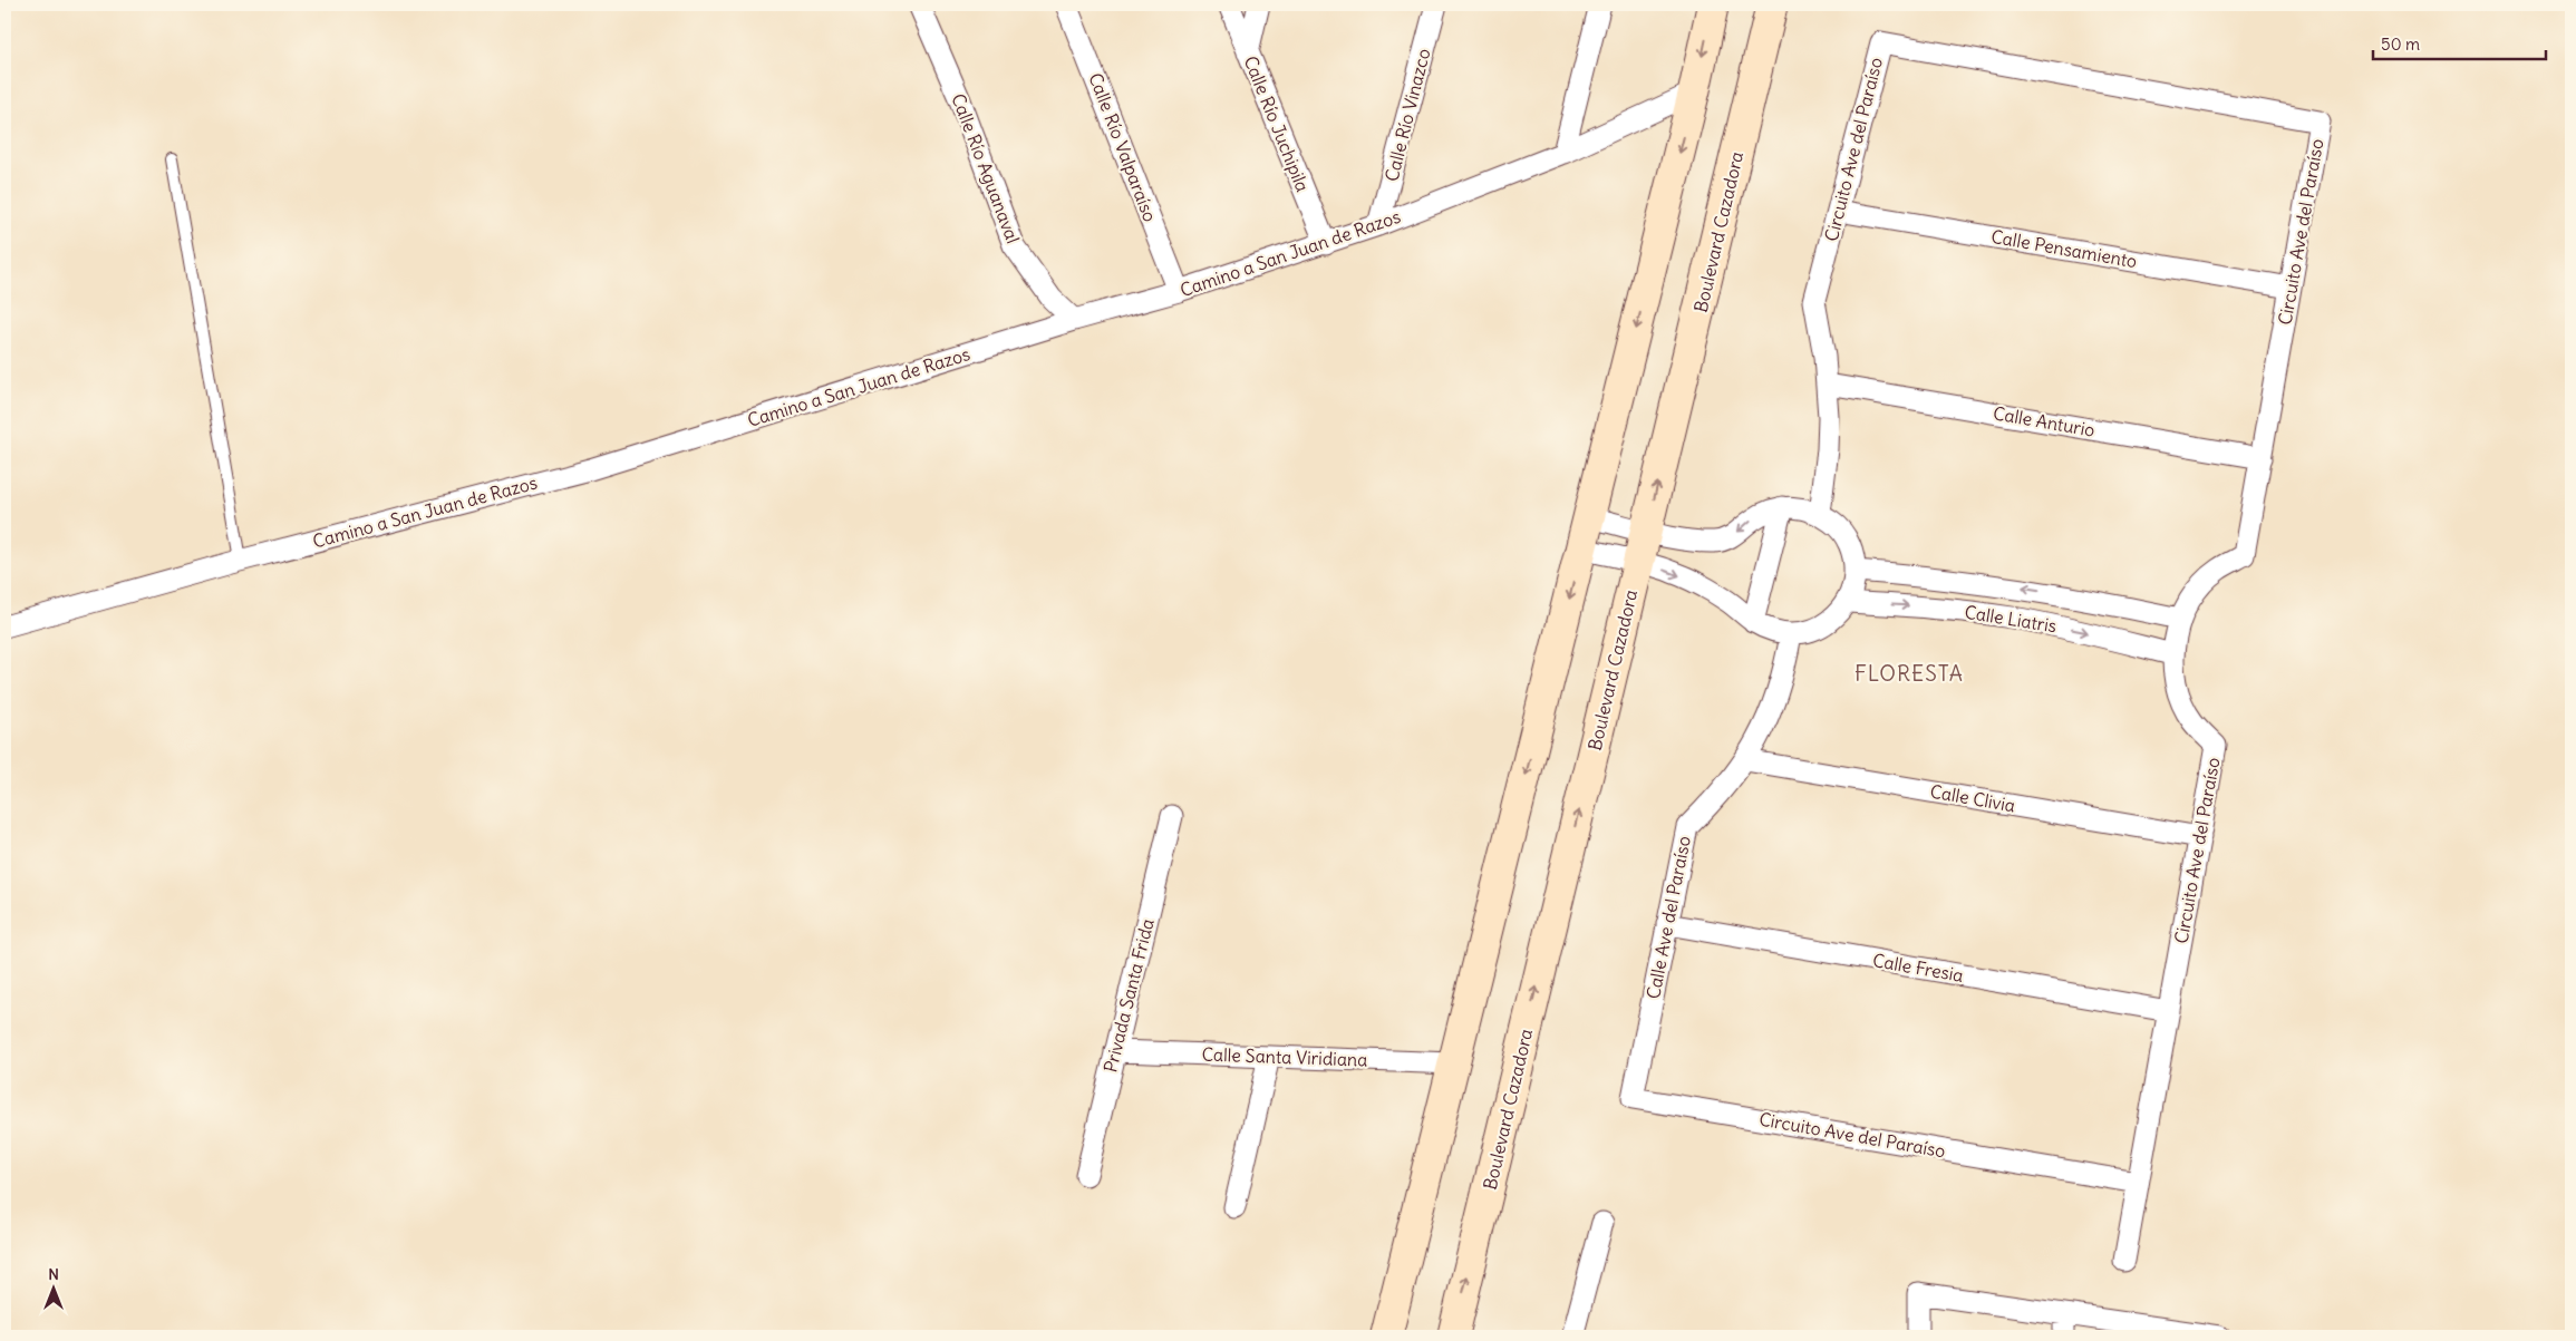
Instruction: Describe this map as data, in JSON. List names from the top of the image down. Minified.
{"streets":{"street":["Calle Río Vinazco","Calle Río Juchipila","Calle Río Valparaíso","Circuito Ave del Paraíso","Calle Río Aguanaval","Boulevard Cazadora","Calle Pensamiento","Camino a San Juan de Razos","Calle Anturio","Calle Liatris","Calle Clivia","Calle Ave del Paraíso","Calle Fresia","Privada Santa Frida","Calle Santa Viridiana"]},"crossings":[["Calle Río Vinazco","Camino a San Juan de Razos"],["Calle Río Juchipila","Camino a San Juan de Razos"],["Calle Río Valparaíso","Camino a San Juan de Razos"],["Circuito Ave del Paraíso","Calle Pensamiento"],["Circuito Ave del Paraíso","Calle Anturio"],["Circuito Ave del Paraíso","Calle Liatris"],["Circuito Ave del Paraíso","Calle Clivia"],["Circuito Ave del Paraíso","Calle Ave del Paraíso"],["Circuito Ave del Paraíso","Calle Fresia"],["Calle Río Aguanaval","Camino a San Juan de Razos"],["Calle Liatris","Calle Ave del Paraíso"],["Calle Clivia","Calle Ave del Paraíso"],["Calle Ave del Paraíso","Calle Fresia"],["Privada Santa Frida","Calle Santa Viridiana"]],"districts":["FLORESTA"],"scale_bar":"50 m","north":"top"}
